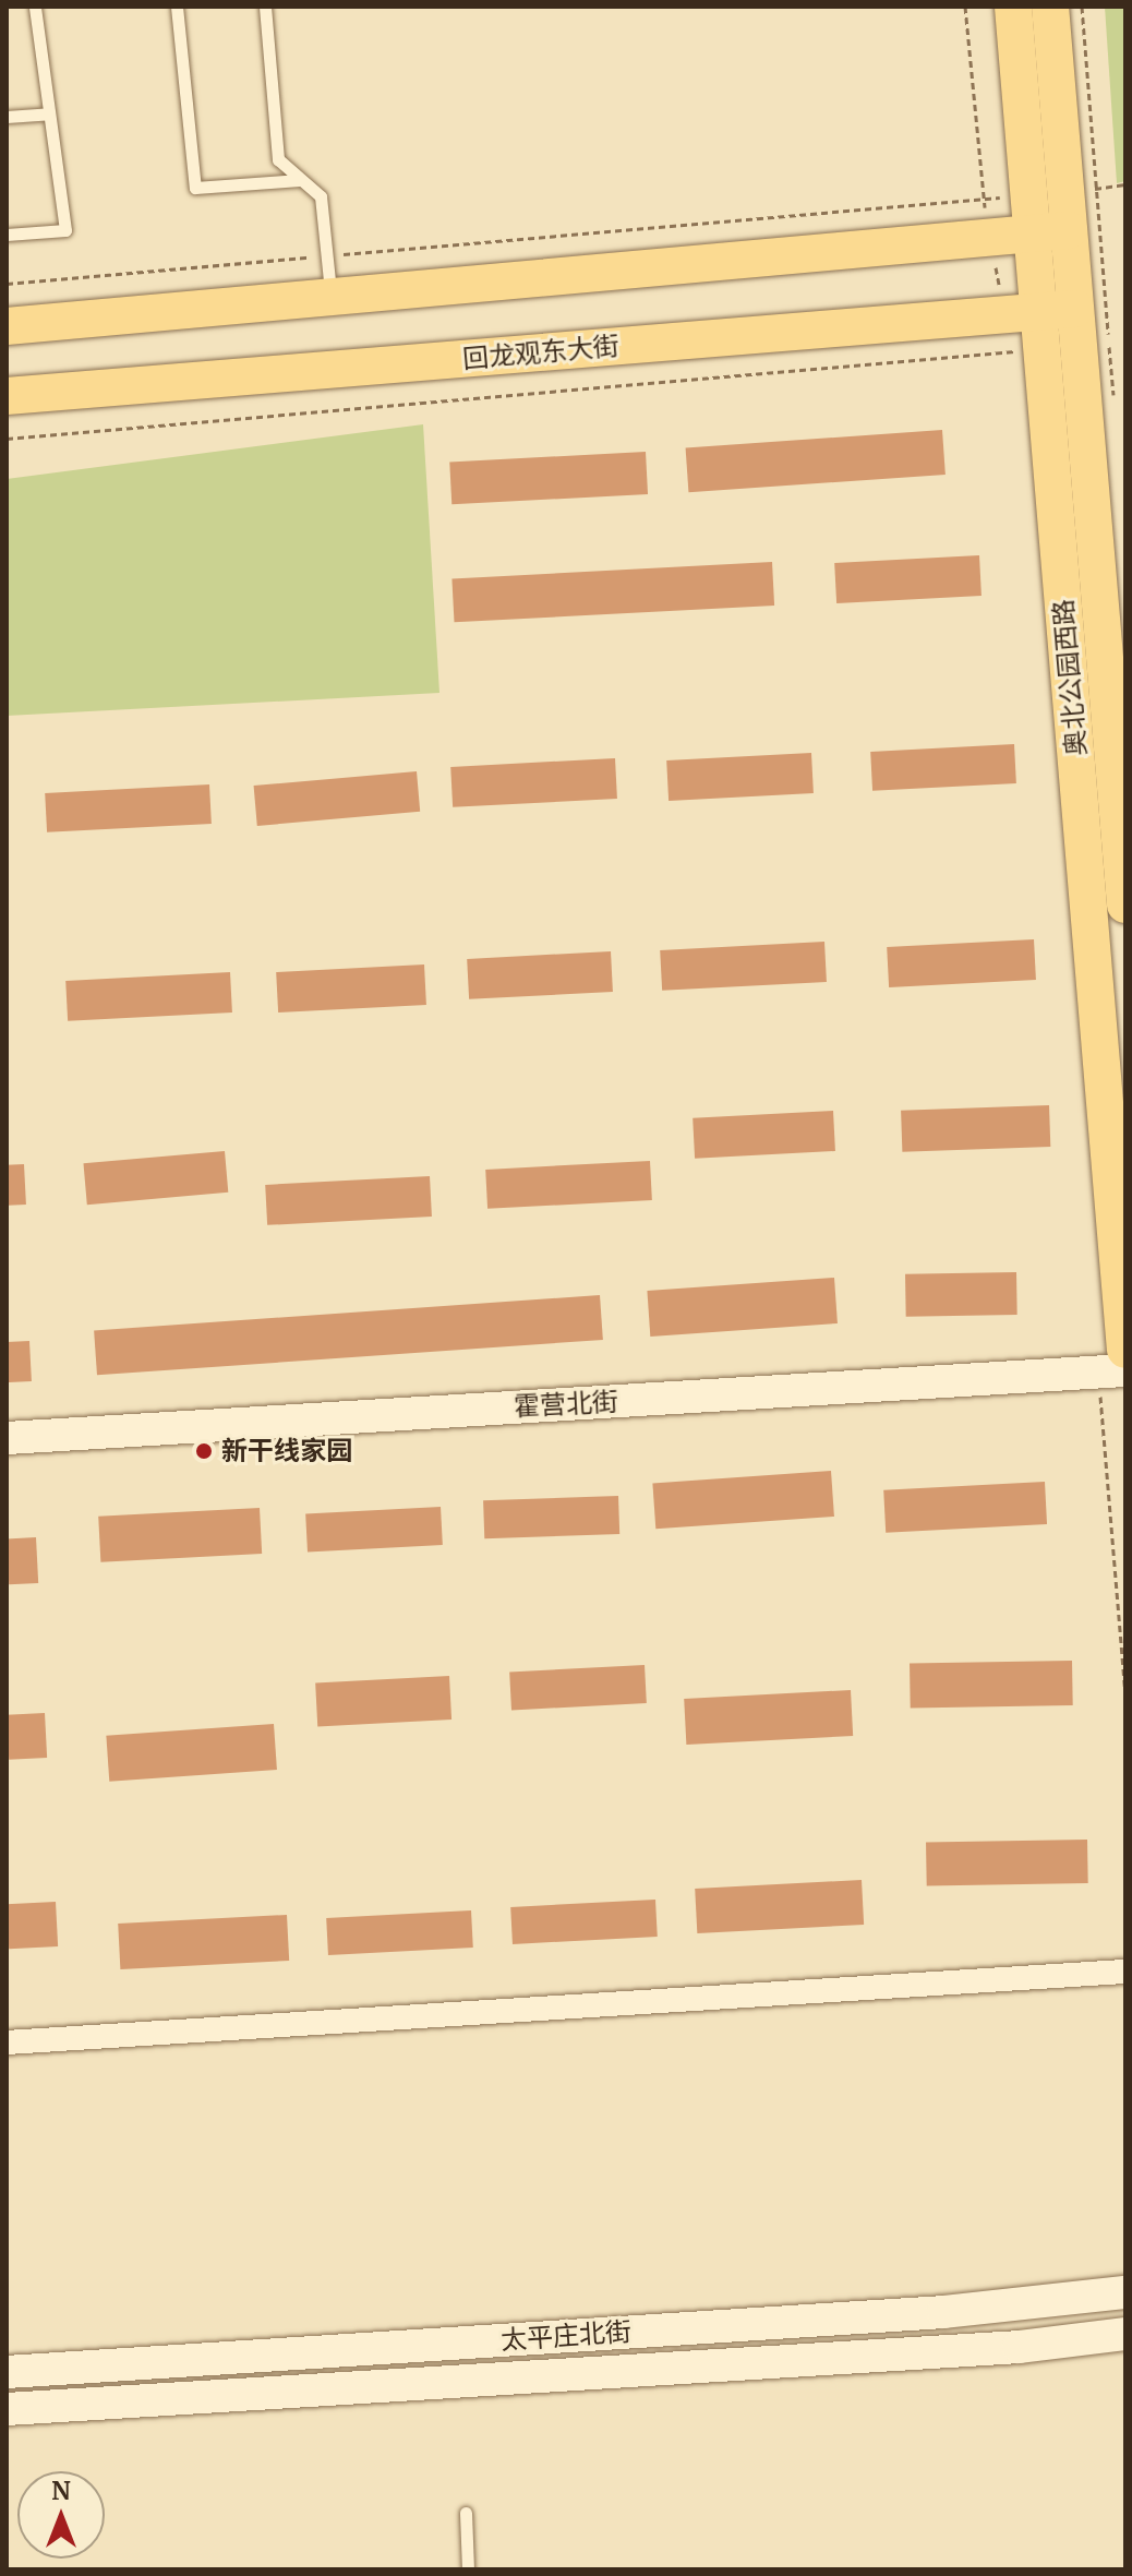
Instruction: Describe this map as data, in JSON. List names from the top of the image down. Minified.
{"streets":{"main road":["回龙观东大街","奥北公园西路","霍营北街","太平庄北街"]},"crossings":[["回龙观东大街","奥北公园西路"]],"places":["新干线家园"],"north":"top"}
